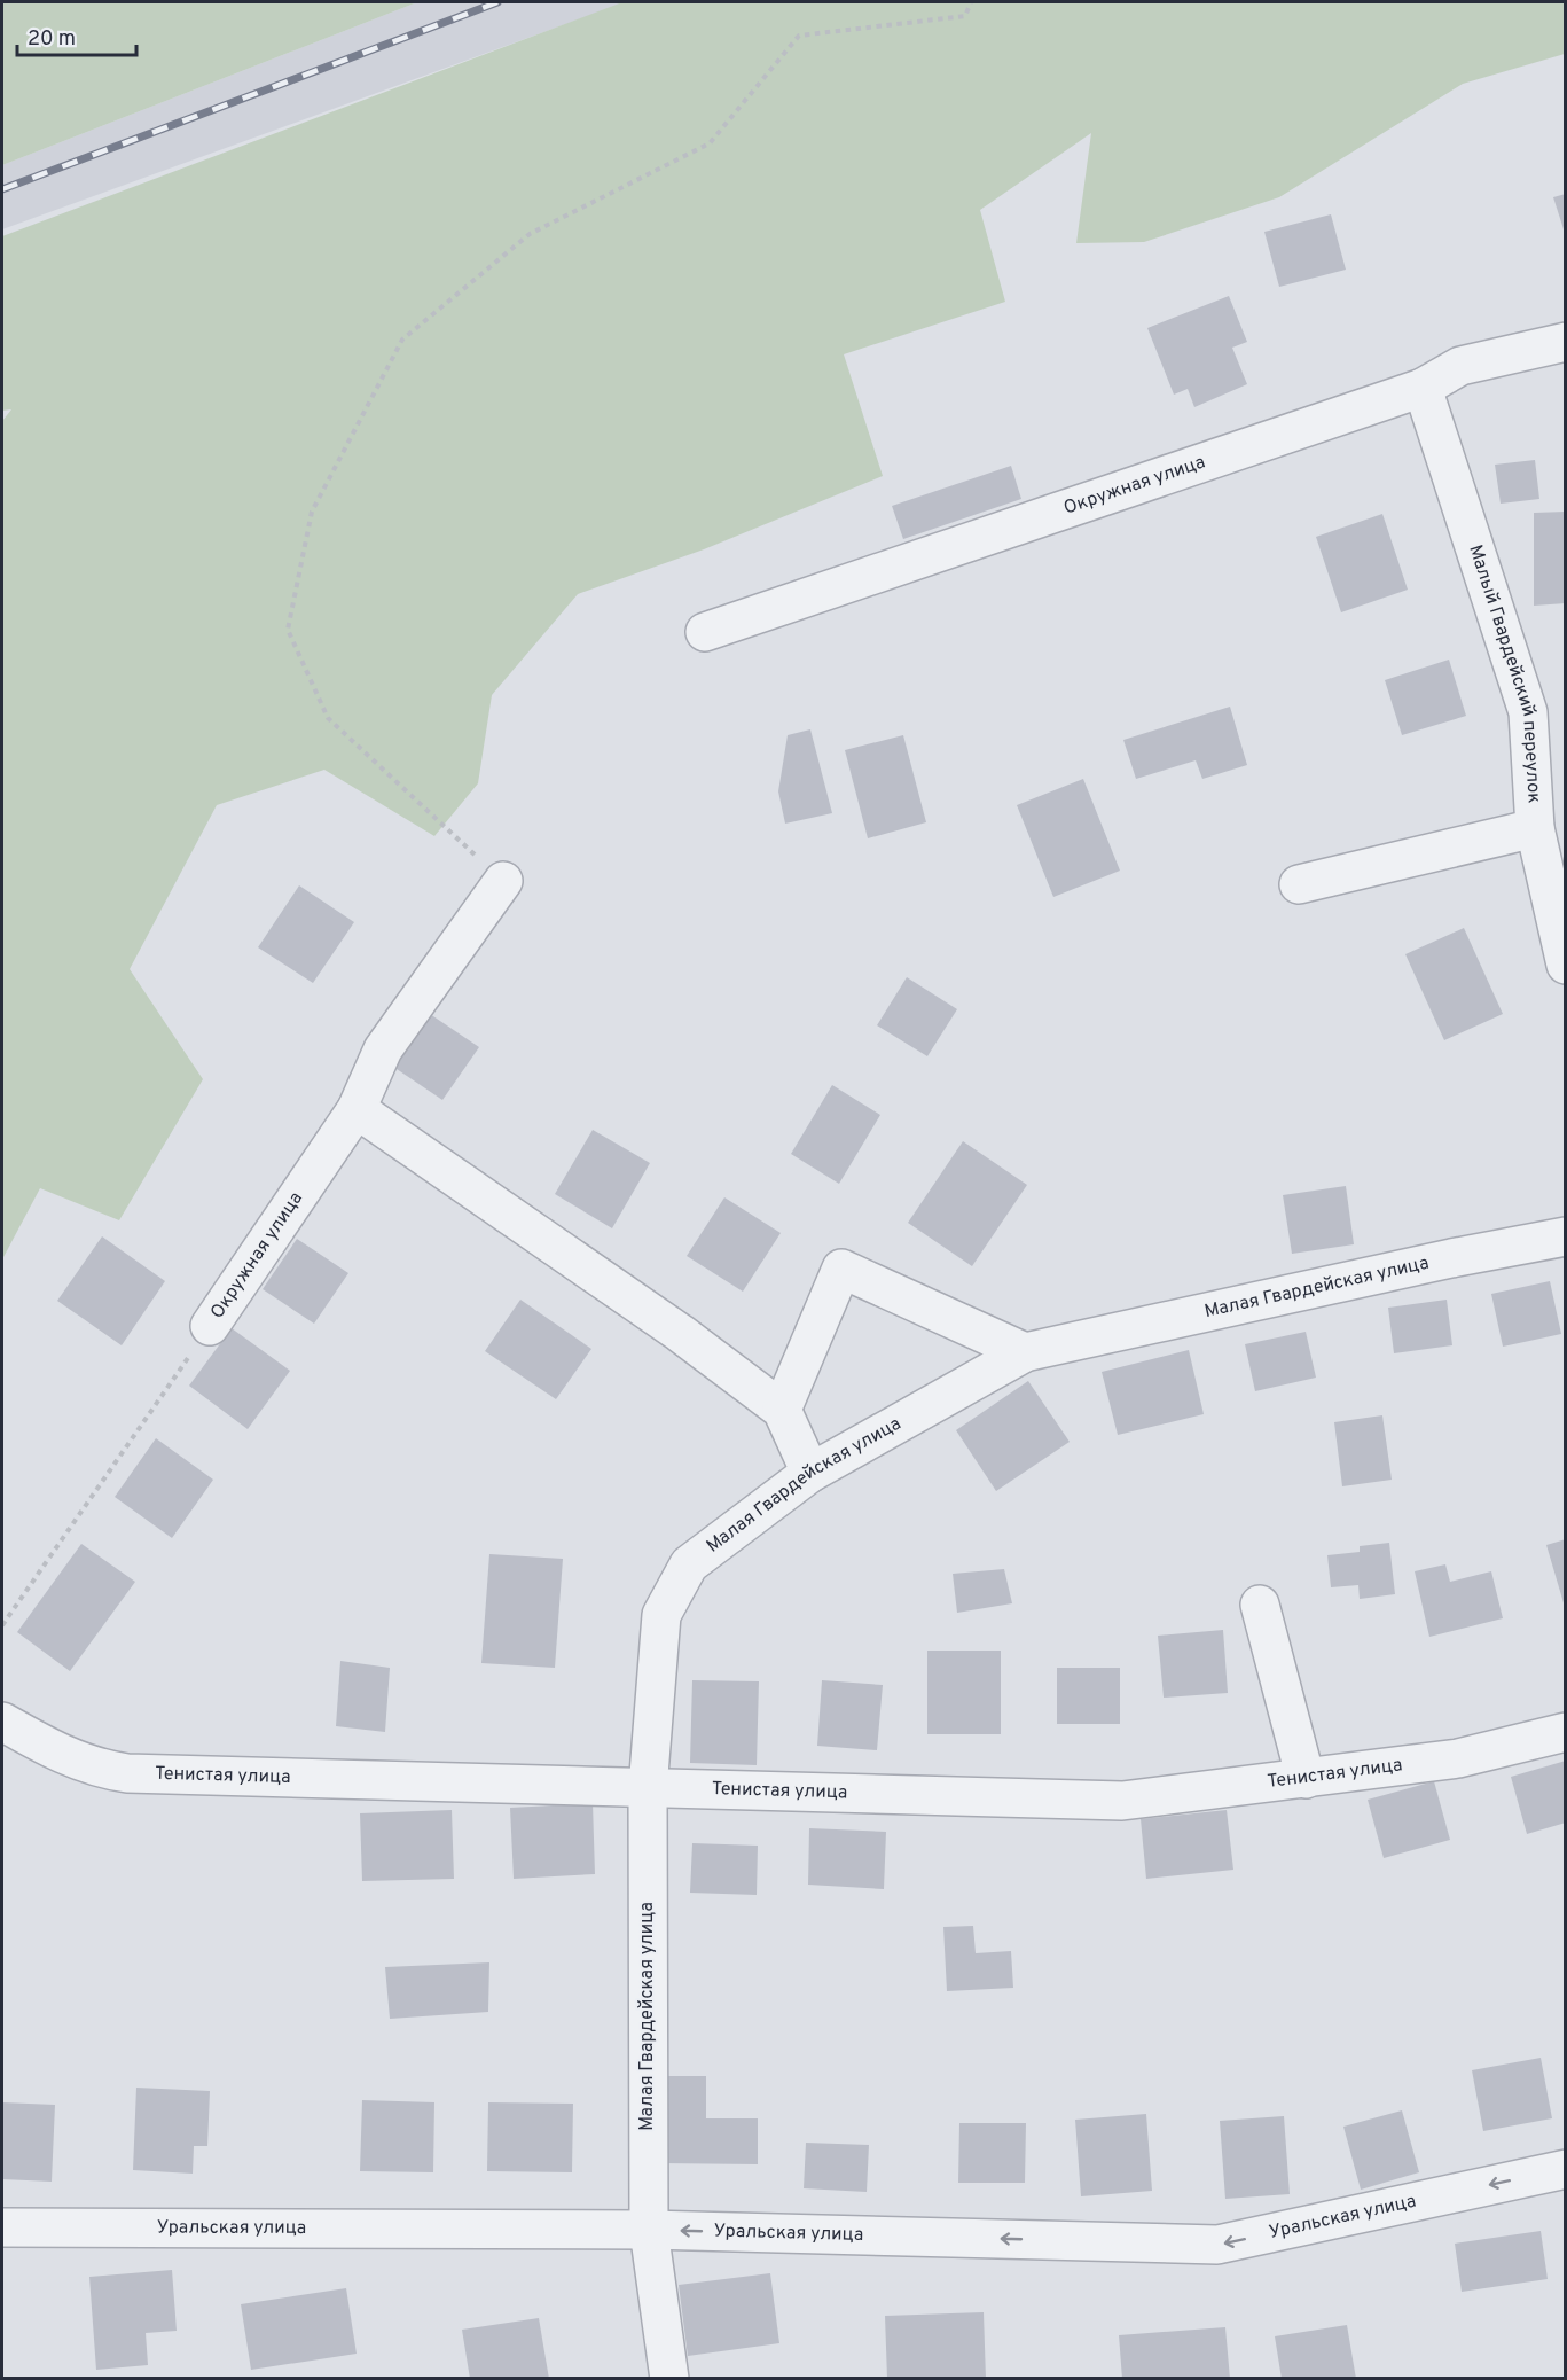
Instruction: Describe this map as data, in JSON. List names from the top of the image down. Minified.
{"streets":{"street":["Окружная улица","Малый Гвардейский переулок","Малая Гвардейская улица","Тенистая улица","Уральская улица"]},"crossings":[["Окружная улица","Малый Гвардейский переулок"],["Малая Гвардейская улица","Тенистая улица"],["Малая Гвардейская улица","Уральская улица"]],"one_way":["Уральская улица"],"scale_bar":"20 m"}
